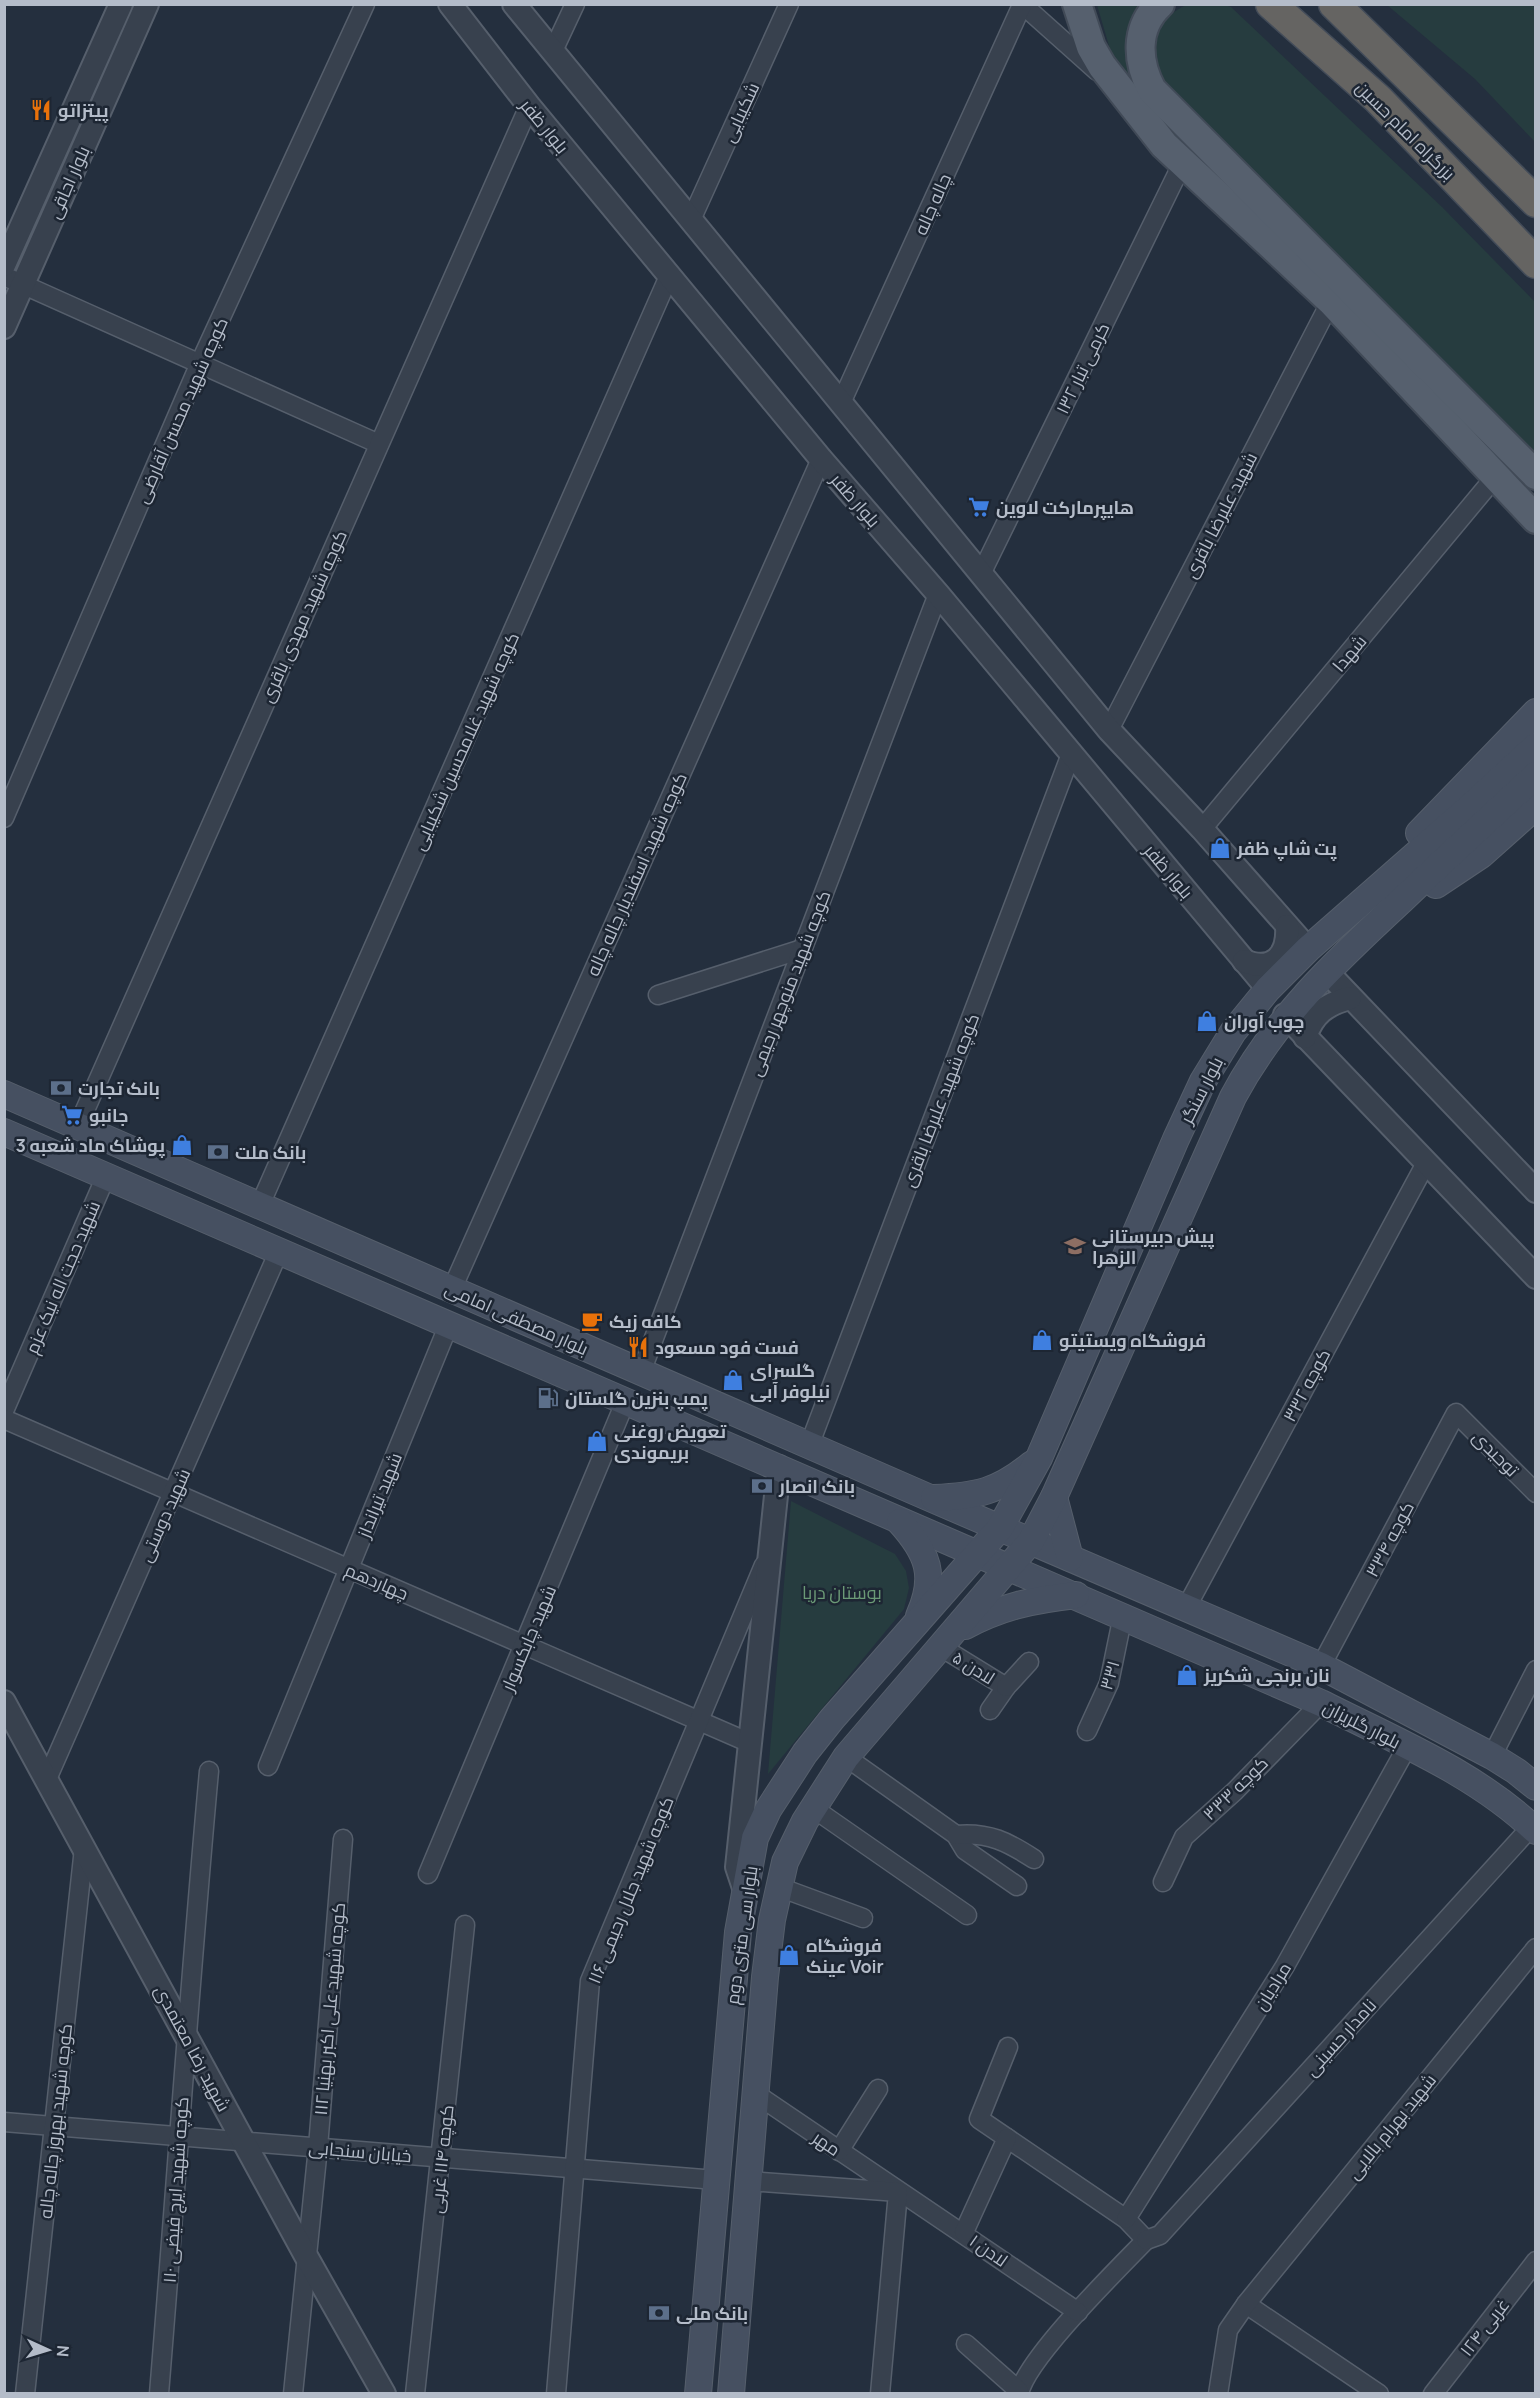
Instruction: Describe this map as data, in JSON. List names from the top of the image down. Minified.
{"streets":{"highway":["بزرگراه امام حسین"],"main road":["بلوار سنگر","بلوار مصطفی امامی","بلوار گلریزان","بلوار سی متری دوم"],"street":["شکیبایی","بلوار ظفر","بلوار اجاقی","چاله چاله","کرمی تبار ۱۳۲","کوچه شهید محسن آقارضی","شهید علیرضا باقری","کوچه شهید مهدی باقری","شهدا","کوچه شهید غلامحسین شکیبایی","کوچه شهید اسفندیار چاله چاله","کوچه شهید منوچهر رحیمی","کوچه شهید علیرضا باقری","شهید حجت اله نیک عزم","کوچه ۳۳۲","توحیدی","شهید تیرانداز","شهید دوستی","کوچه ۳۳۴","چهاردهم","شهید چابکسوار","لادن ۵","۳۳۱","کوچه ۳۳۳","کوچه شهید جلال رحیمی ۱۱۶","مرادیان","کوچه شهید علی اکبر بهنیا ۱۱۲","نامدار حسینی","شهید رضا معتمدی","کوچه شهید بهروز چاله چاله","شهید بهرام بالایی","مهر","خیابان سنجابی","کوچه ۱۱۴ غربی","کوچه شهید ایرج فیضی ۱۱۰","لادن ۱","۱۲۴ غربی"]},"crossings":[["بلوار ظفر","کوچه شهید مهدی باقری"],["بلوار ظفر","کوچه شهید غلامحسین شکیبایی"],["بلوار ظفر","کوچه شهید اسفندیار چاله چاله"],["بلوار ظفر","کوچه شهید منوچهر رحیمی"],["بلوار ظفر","بلوار سنگر"],["بلوار ظفر","کوچه شهید علیرضا باقری"],["کوچه شهید مهدی باقری","بلوار مصطفی امامی"],["کوچه شهید غلامحسین شکیبایی","بلوار مصطفی امامی"],["کوچه شهید اسفندیار چاله چاله","بلوار مصطفی امامی"],["کوچه شهید منوچهر رحیمی","بلوار مصطفی امامی"],["بلوار سنگر","بلوار مصطفی امامی"],["بلوار سنگر","بلوار گلریزان"],["بلوار سنگر","بلوار سی متری دوم"],["کوچه شهید علیرضا باقری","بلوار مصطفی امامی"],["شهید حجت اله نیک عزم","بلوار مصطفی امامی"],["بلوار مصطفی امامی","شهید تیرانداز"],["بلوار مصطفی امامی","شهید دوستی"],["بلوار مصطفی امامی","شهید چابکسوار"],["بلوار مصطفی امامی","بلوار گلریزان"],["بلوار مصطفی امامی","بلوار سی متری دوم"],["کوچه ۳۳۲","بلوار گلریزان"],["توحیدی","کوچه ۳۳۴"],["شهید تیرانداز","چهاردهم"],["شهید دوستی","چهاردهم"],["شهید دوستی","شهید رضا معتمدی"],["کوچه ۳۳۴","بلوار گلریزان"],["چهاردهم","شهید چابکسوار"],["چهاردهم","کوچه شهید جلال رحیمی ۱۱۶"],["لادن ۵","بلوار سی متری دوم"],["۳۳۱","بلوار گلریزان"],["بلوار گلریزان","کوچه ۳۳۳"],["بلوار گلریزان","بلوار سی متری دوم"],["بلوار گلریزان","مرادیان"],["بلوار گلریزان","نامدار حسینی"],["کوچه شهید جلال رحیمی ۱۱۶","خیابان سنجابی"],["بلوار سی متری دوم","مهر"],["بلوار سی متری دوم","خیابان سنجابی"],["کوچه شهید علی اکبر بهنیا ۱۱۲","شهید رضا معتمدی"],["کوچه شهید علی اکبر بهنیا ۱۱۲","خیابان سنجابی"],["نامدار حسینی","لادن ۱"],["شهید رضا معتمدی","کوچه شهید بهروز چاله چاله"],["شهید رضا معتمدی","خیابان سنجابی"],["شهید رضا معتمدی","کوچه شهید ایرج فیضی ۱۱۰"],["کوچه شهید بهروز چاله چاله","خیابان سنجابی"],["مهر","لادن ۱"],["خیابان سنجابی","کوچه ۱۱۴ غربی"],["خیابان سنجابی","کوچه شهید ایرج فیضی ۱۱۰"]],"parks":["بوستان دریا"],"places":{"restaurant":["پیتزاتو","فست فود مسعود"],"supermarket":["هایپرمارکت لاوین","جانبو"],"shop":["پت شاپ ظفر","چوب آوران","پوشاک ماد شعبه 3","فروشگاه ویستیتو","گلسرای نیلوفر آبی","تعویض روغنی بریموندی","نان برنجی شکریز","فروشگاه عینک Voir"],"bank":["بانک تجارت","بانک ملت","بانک انصار","بانک ملی"],"school or university":["پیش دبیرستانی الزهرا"],"cafe":["کافه زیک"],"fuel station":["پمپ بنزین گلستان"]},"north":"right"}
